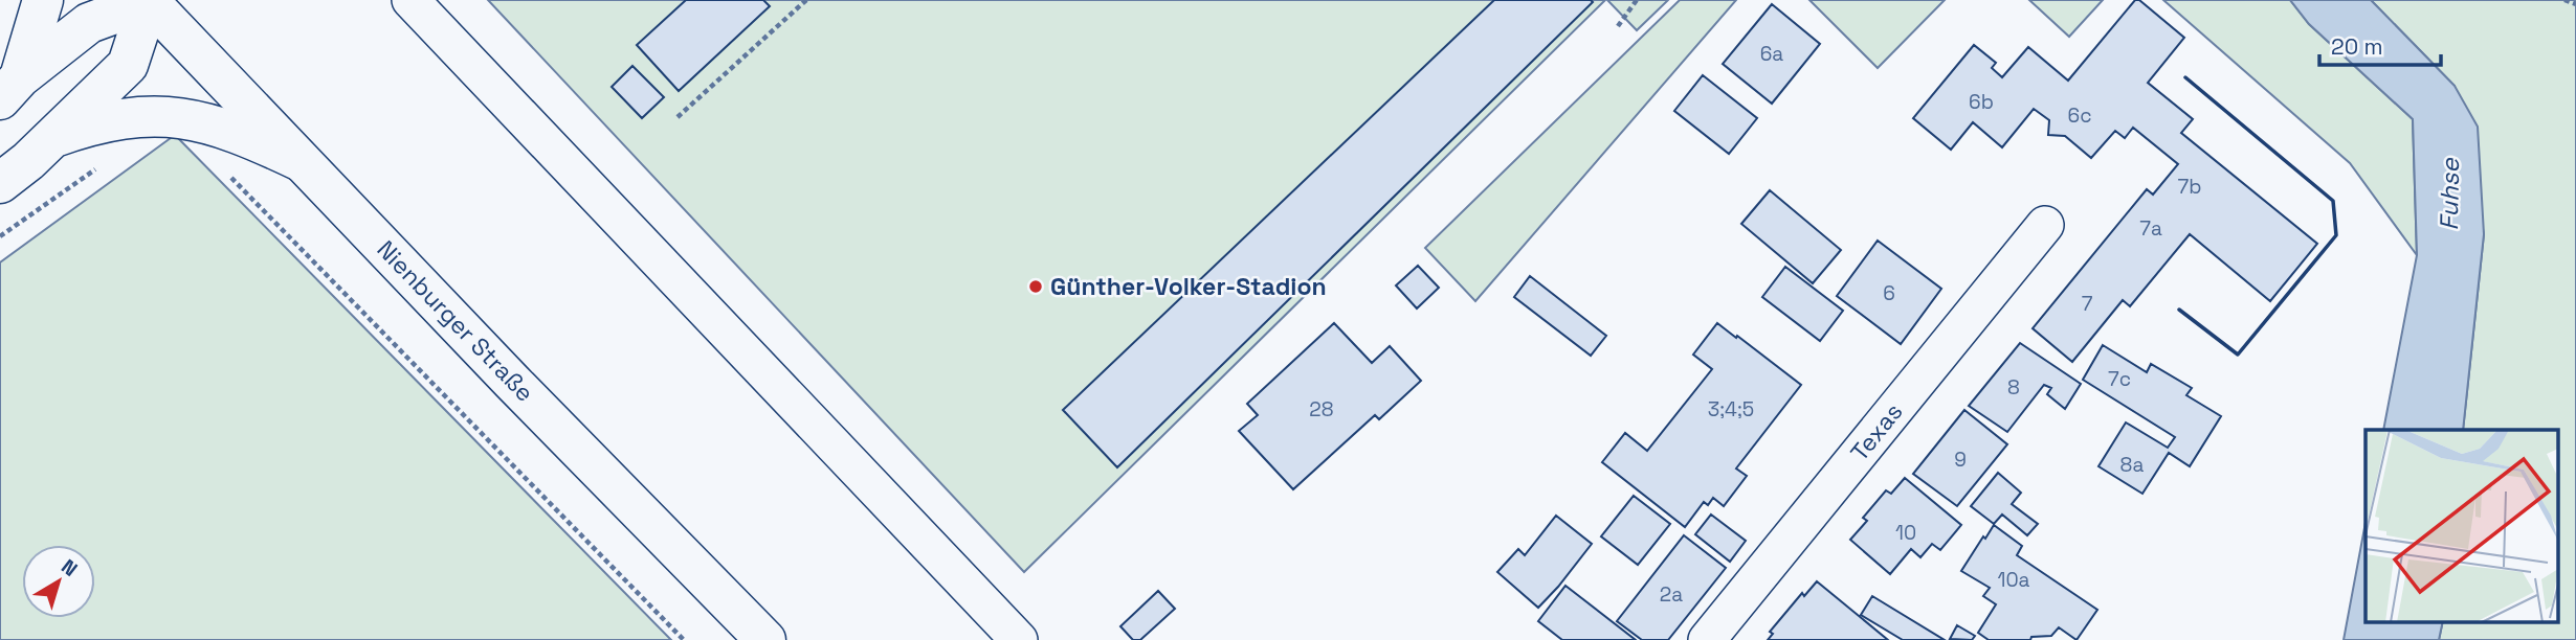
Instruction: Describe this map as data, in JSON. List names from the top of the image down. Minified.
{"streets":{"main road":["Nienburger Straße"],"street":["Texas"]},"water":["Fuhse"],"places":["Günther-Volker-Stadion"],"house_numbers":["6a","6b","6c","7b","7a","6","7","7c","8","28","3;4;5","9","8a","10","10a","2a"],"scale_bar":"20 m","north":"top right"}
